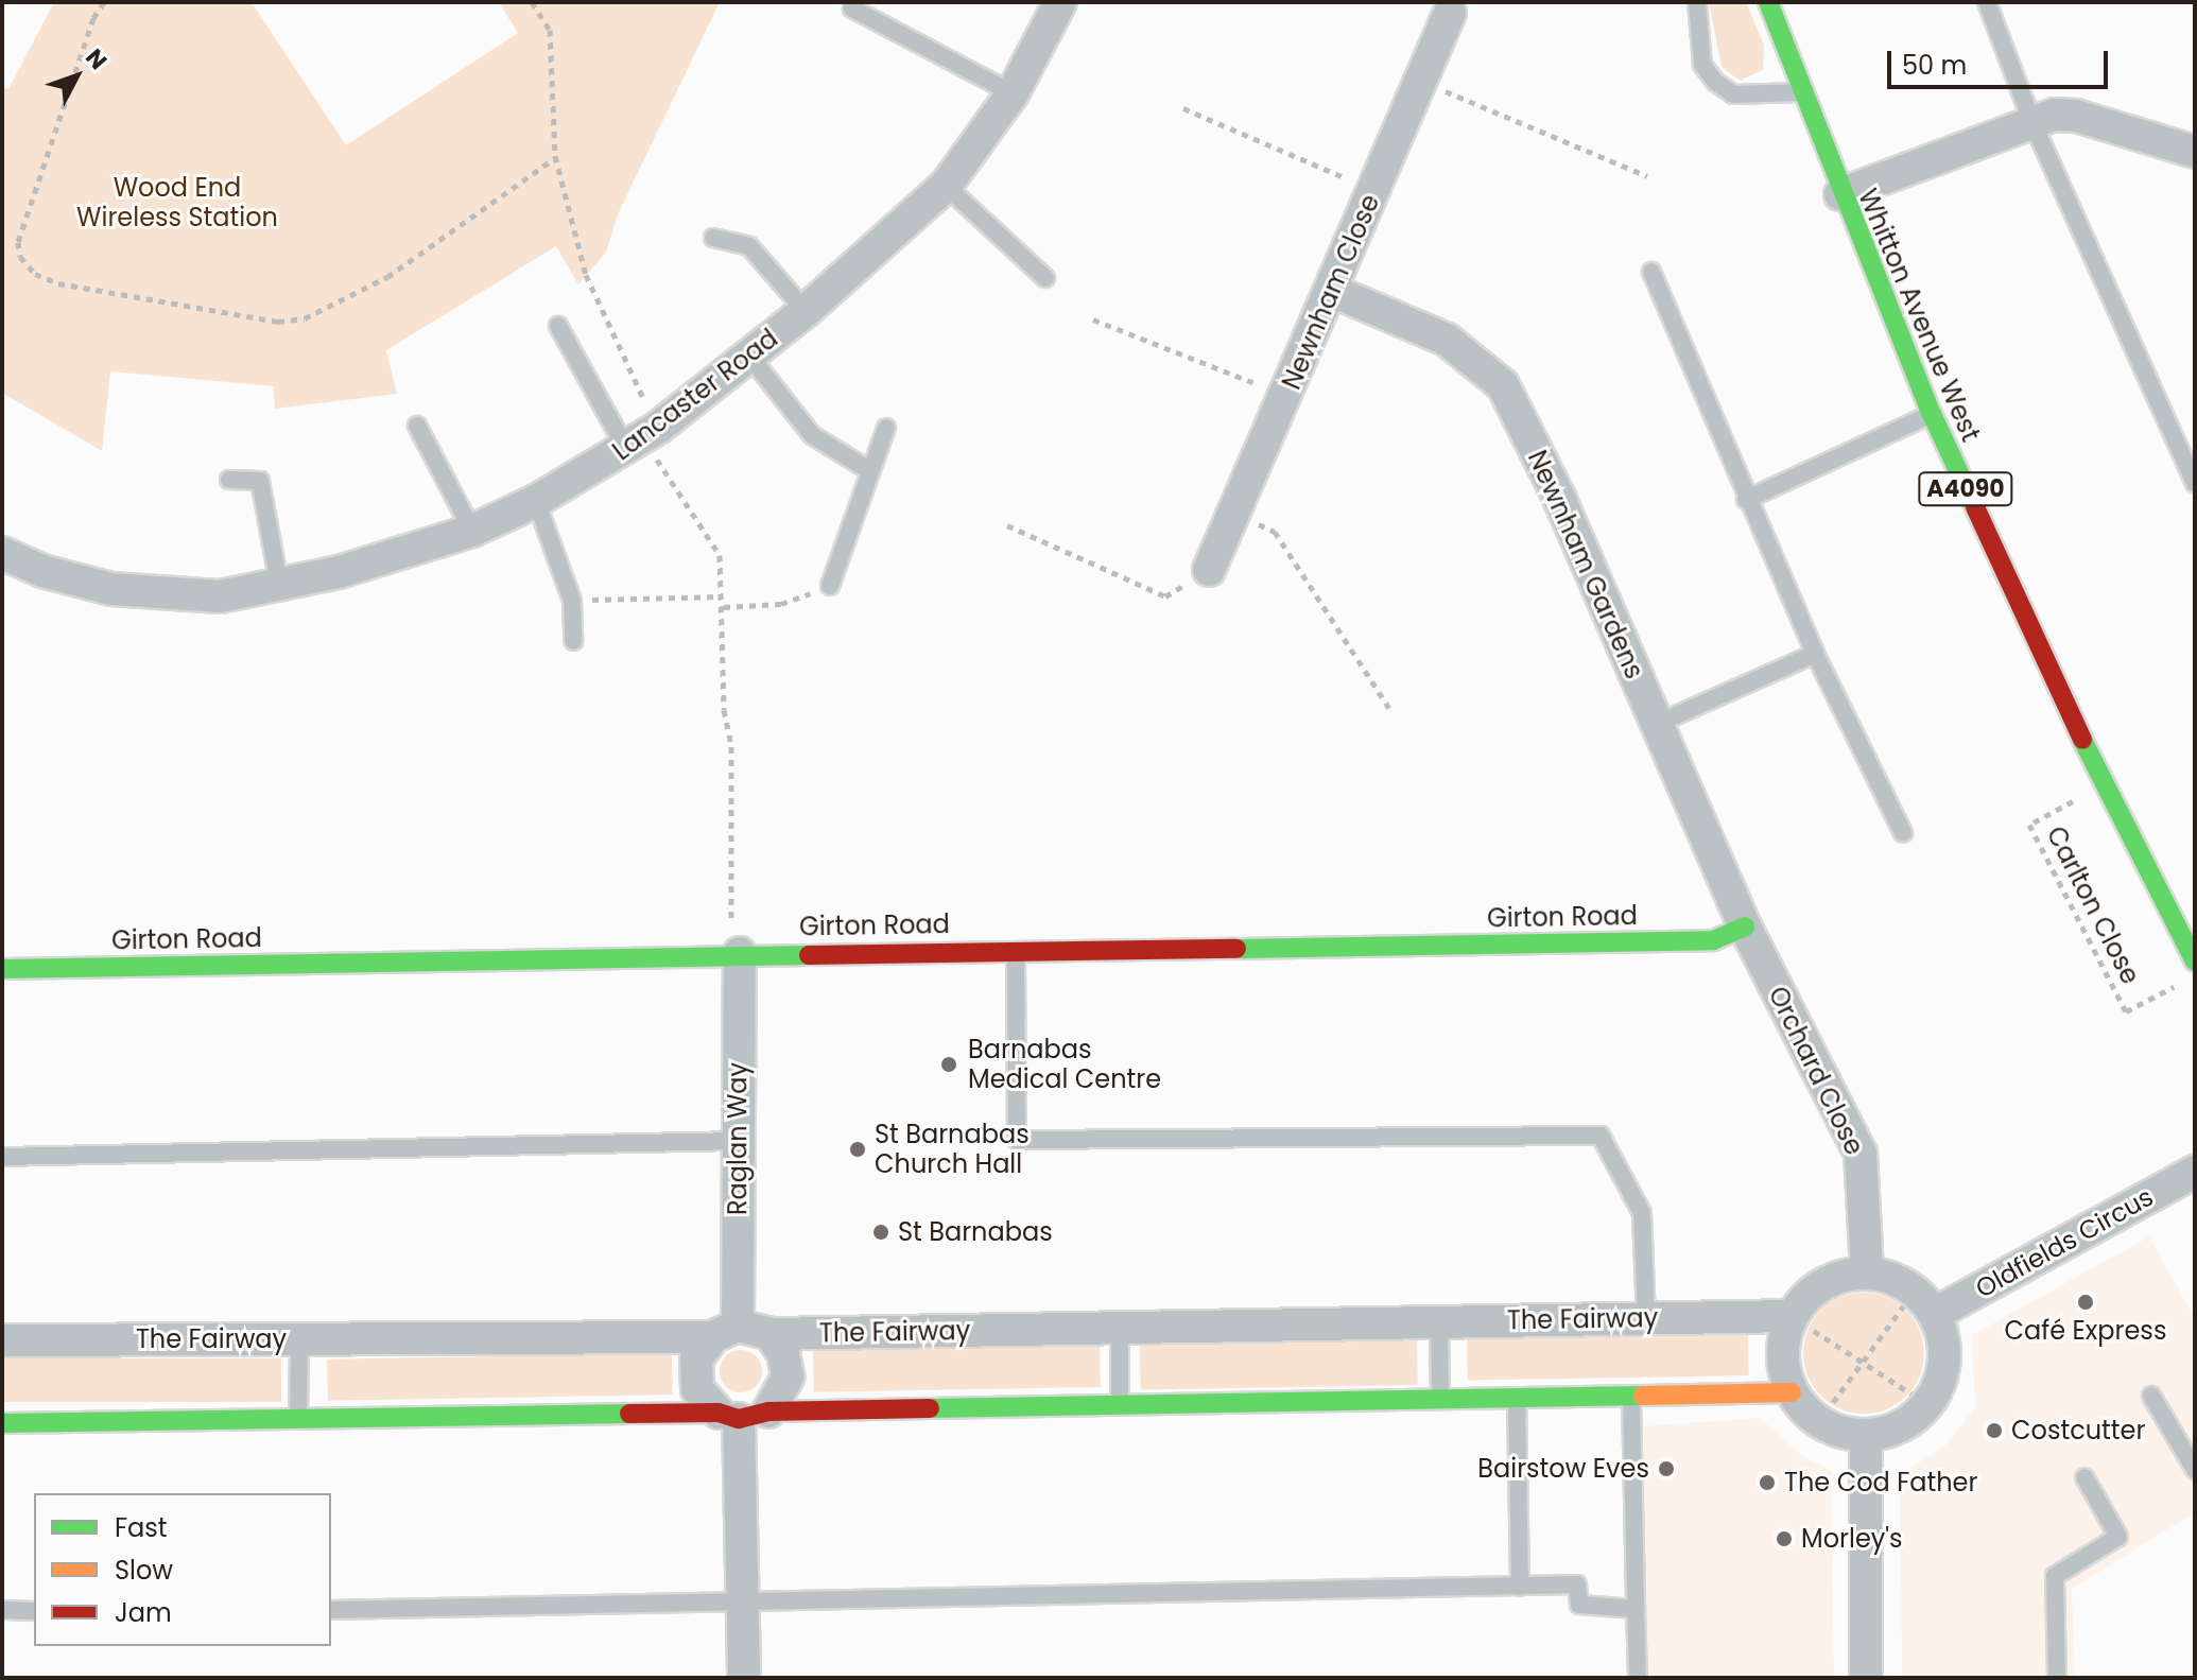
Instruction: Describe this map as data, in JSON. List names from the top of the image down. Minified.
{"streets":{"street":["Newnham Close","Whitton Avenue West","Lancaster Road","A4090","Newnham Gardens","Girton Road","Orchard Close","Raglan Way","Oldfields Circus","The Fairway"],"path":["Carlton Close"]},"crossings":[["Newnham Close","Newnham Gardens"],["Whitton Avenue West","Carlton Close"],["Newnham Gardens","Girton Road"],["Newnham Gardens","Orchard Close"],["Girton Road","Orchard Close"],["Girton Road","Raglan Way"],["Raglan Way","The Fairway"]],"parks":["Wood End Wireless Station"],"places":["Barnabas Medical Centre","St Barnabas Church Hall","St Barnabas","Café Express","Costcutter","Bairstow Eves","The Cod Father","Morley's"],"legend":["Fast","Slow","Jam"],"scale_bar":"50 m","north":"top right"}
